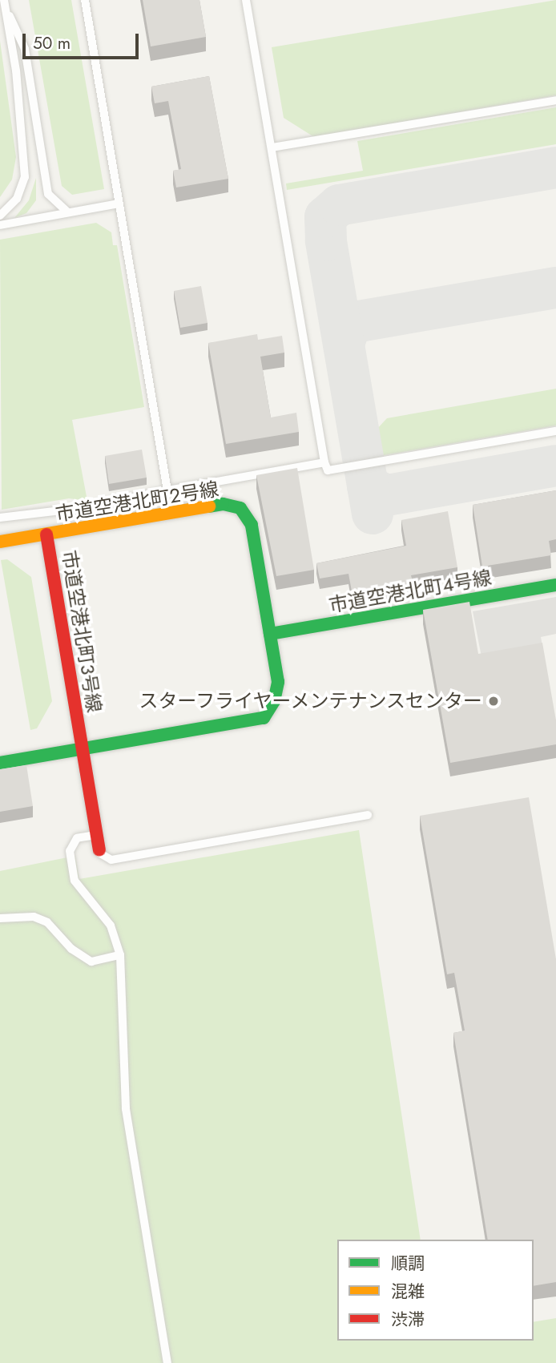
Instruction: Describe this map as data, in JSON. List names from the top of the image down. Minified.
{"streets":{"street":["市道空港北町2号線","市道空港北町4号線","市道空港北町3号線"]},"crossings":[["市道空港北町2号線","市道空港北町4号線"],["市道空港北町2号線","市道空港北町3号線"]],"places":["スターフライヤーメンテナンスセンター"],"legend":["順調","混雑","渋滞"],"scale_bar":"50 m"}
